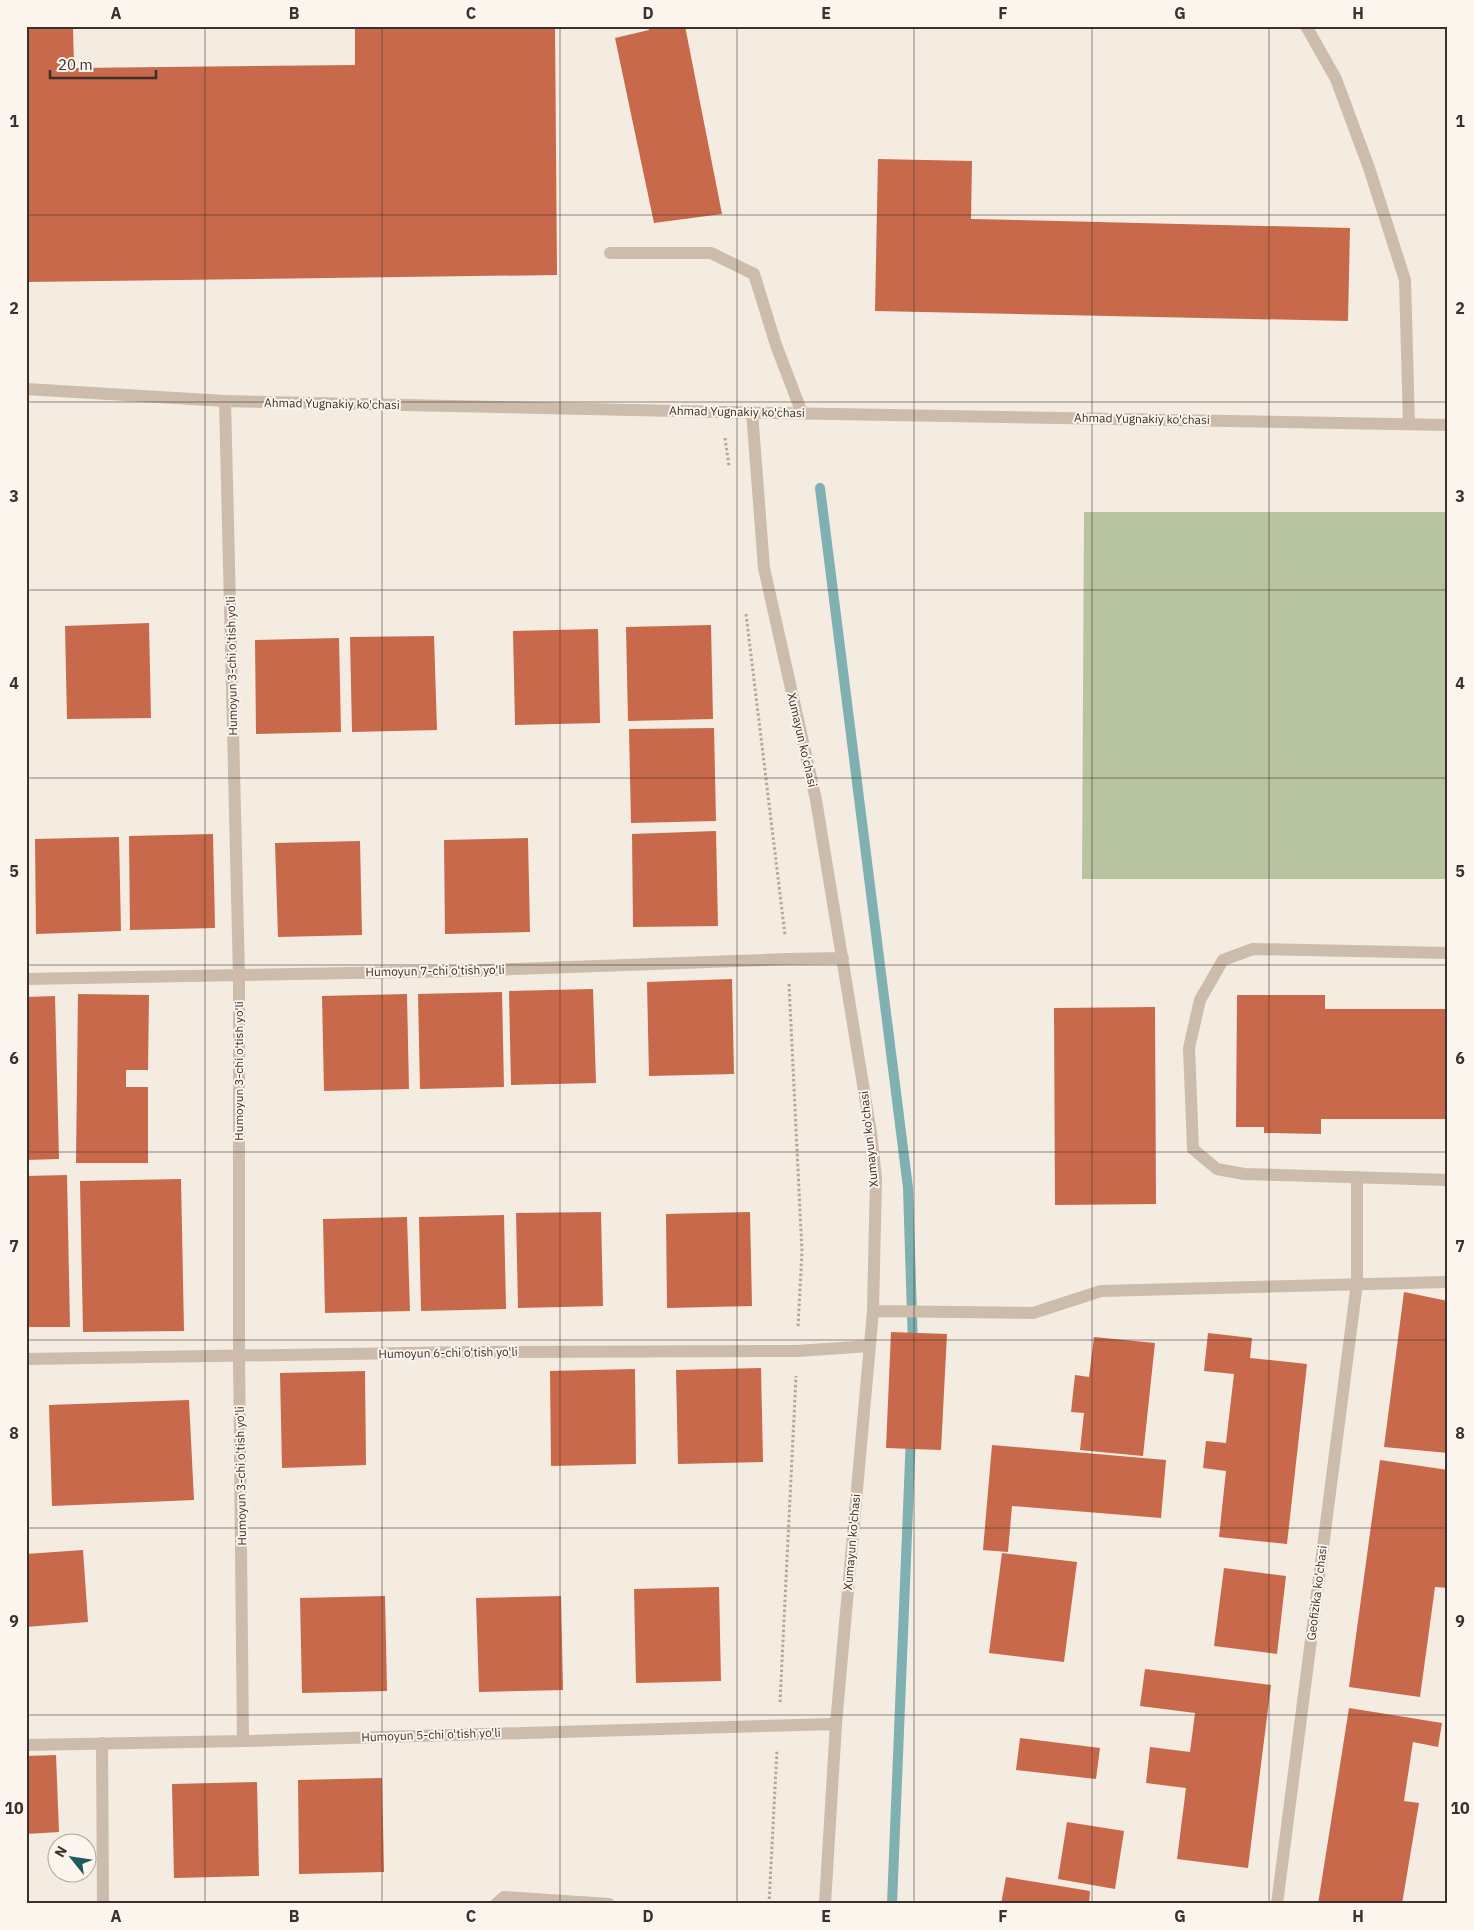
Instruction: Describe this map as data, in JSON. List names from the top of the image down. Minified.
{"streets":{"street":["Ahmad Yugnakiy ko'chasi","Humoyun 3-chi o'tish yo'li","Xumayun ko'chasi","Humoyun 7-chi o'tish yo'li","Humoyun 6-chi o'tish yo'li","Geofizika ko'chasi","Humoyun 5-chi o'tish yo'li"]},"crossings":[["Ahmad Yugnakiy ko'chasi","Humoyun 3-chi o'tish yo'li"],["Ahmad Yugnakiy ko'chasi","Xumayun ko'chasi"],["Humoyun 3-chi o'tish yo'li","Humoyun 7-chi o'tish yo'li"],["Humoyun 3-chi o'tish yo'li","Humoyun 6-chi o'tish yo'li"],["Humoyun 3-chi o'tish yo'li","Humoyun 5-chi o'tish yo'li"],["Xumayun ko'chasi","Humoyun 7-chi o'tish yo'li"],["Xumayun ko'chasi","Humoyun 6-chi o'tish yo'li"],["Xumayun ko'chasi","Humoyun 5-chi o'tish yo'li"]],"scale_bar":"20 m","north":"top left","grid":{"columns":["A","B","C","D","E","F","G","H"],"rows":["1","2","3","4","5","6","7","8","9","10"]}}
